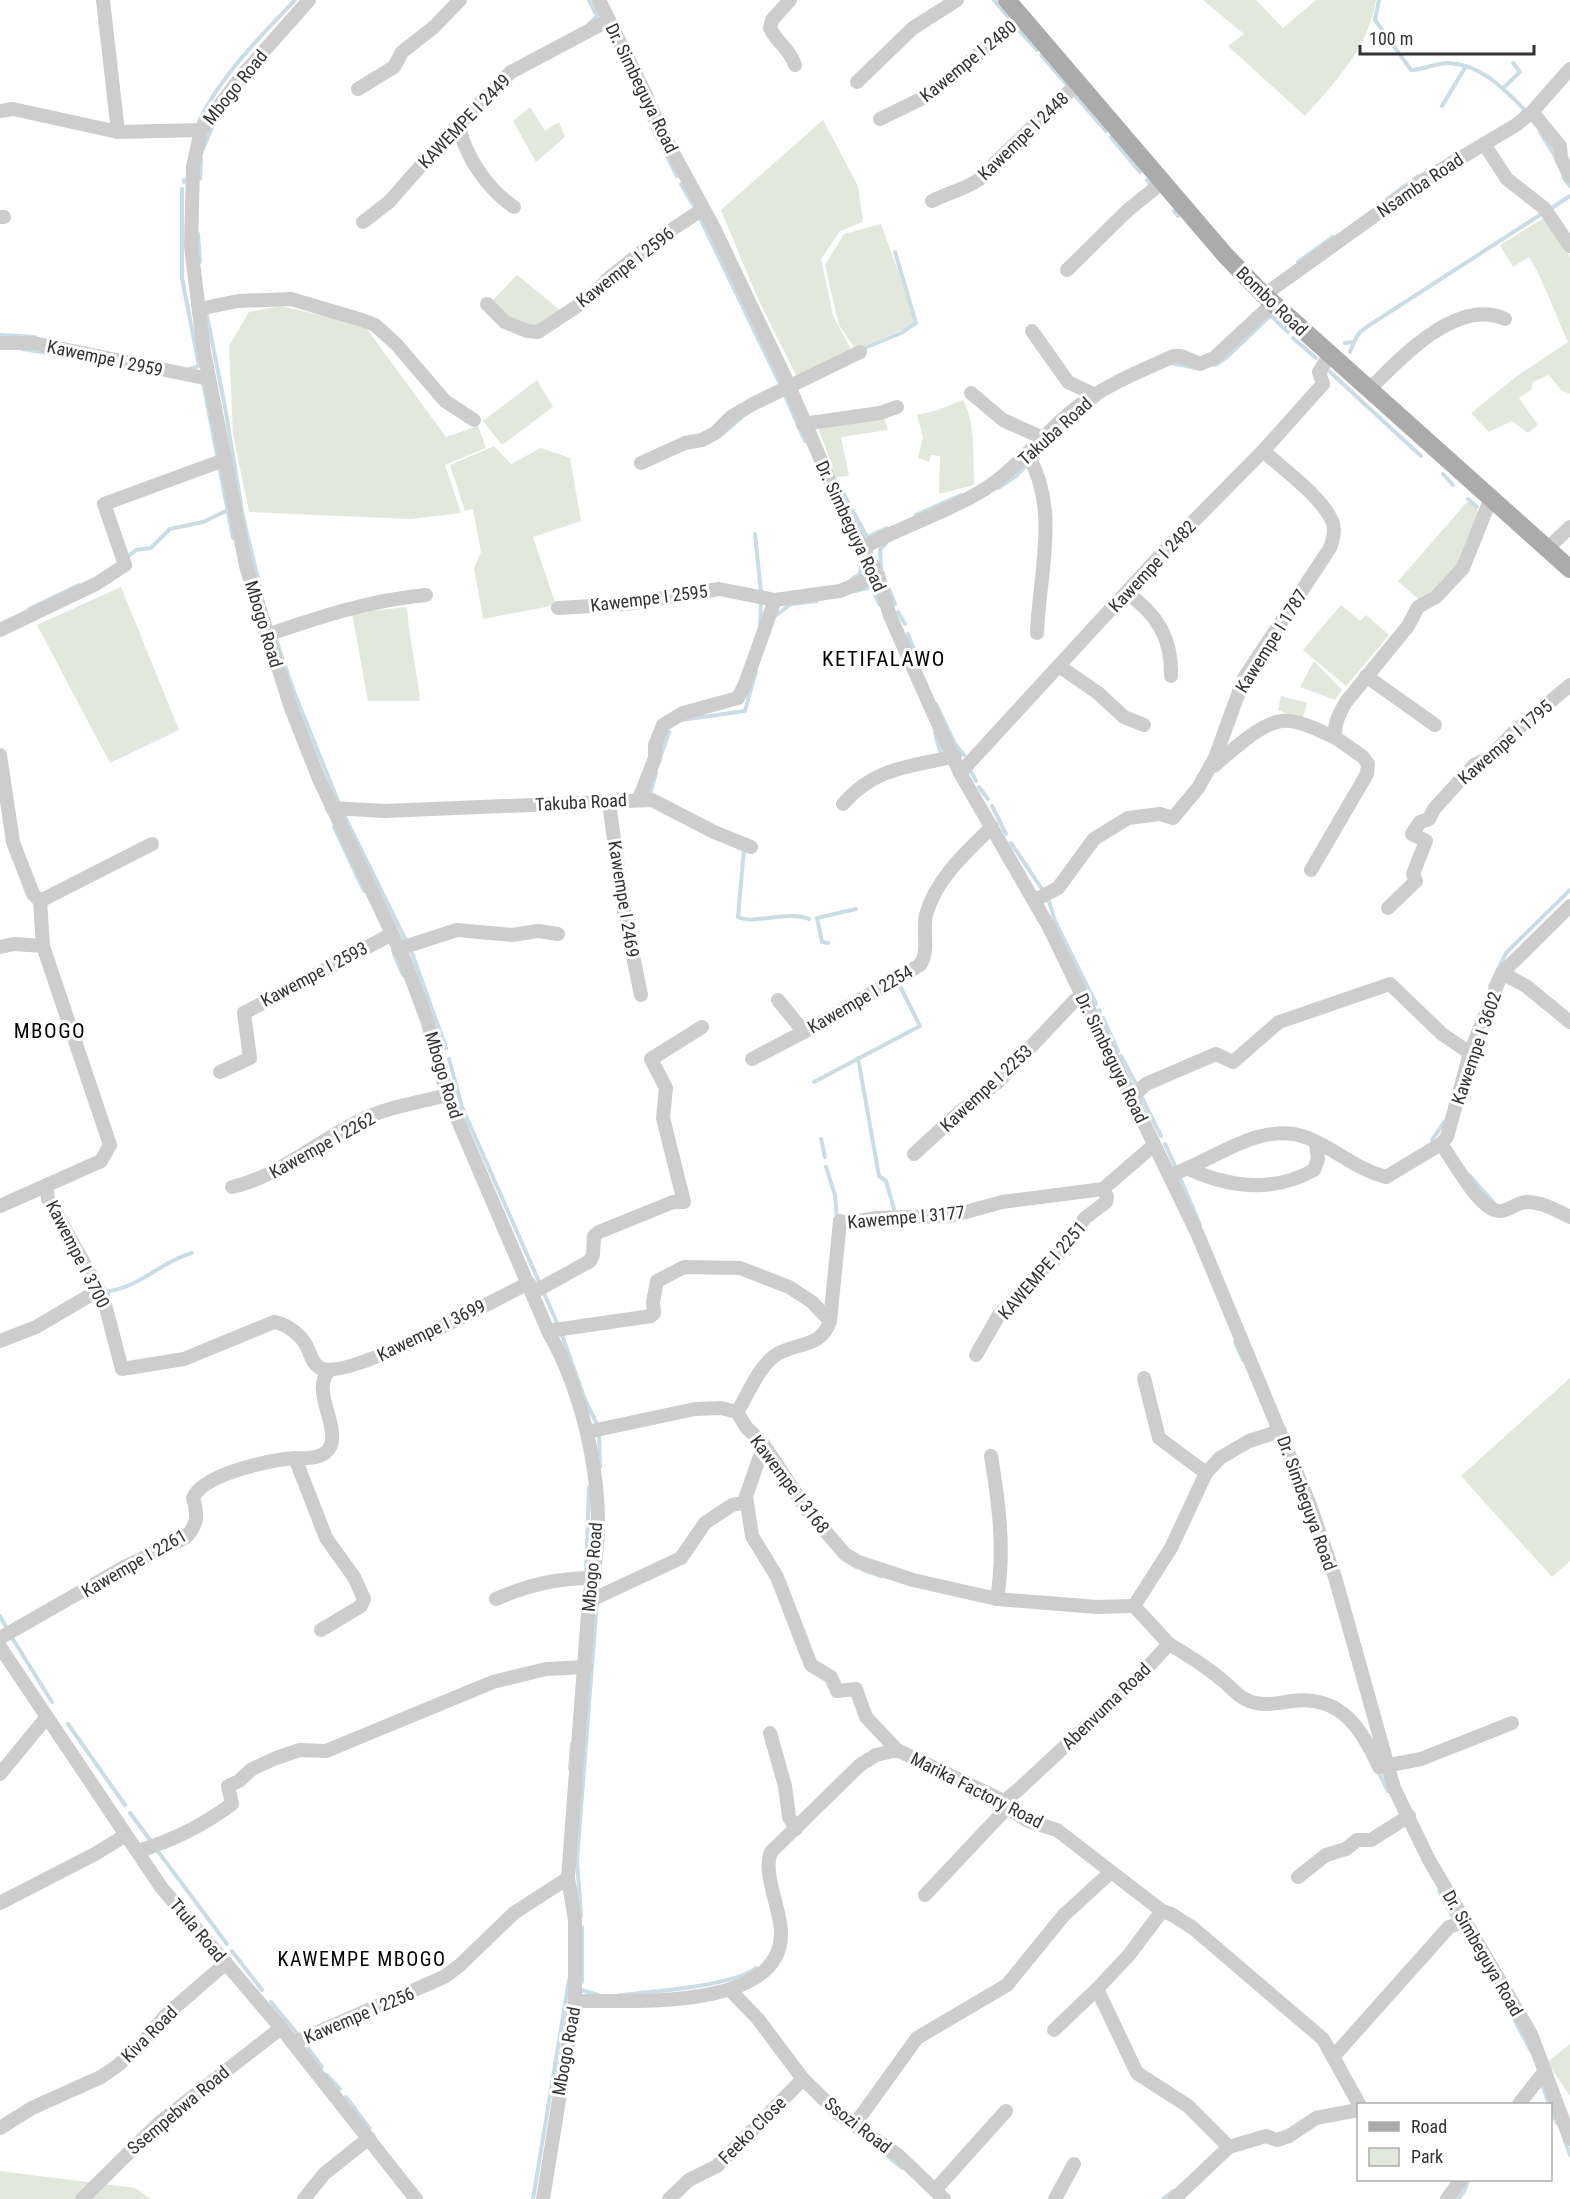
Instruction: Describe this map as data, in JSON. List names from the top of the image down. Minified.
{"streets":{"main road":["Bombo Road"],"street":["Kawempe I 2480","Mbogo Road","Dr. Simbeguya Road","KAWEMPE I 2449","Kawempe I 2448","Nsamba Road","Kawempe I 2596","Kawempe I 2959","Takuba Road","Kawempe I 2482","Kawempe I 2595","Kawempe I 1787","Kawempe I 1795","Kawempe I 2469","Kawempe I 2593","Kawempe I 2254","Kawempe I 3602","Kawempe I 2253","Kawempe I 2262","Kawempe I 3177","Kawempe I 3700","KAWEMPE I 2251","Kawempe I 3699","Kawempe I 3168","Kawempe I 2261","Abenvuma Road","Marika Factory Road","Ttula Road","Kawempe I 2256","Kiva Road","Ssempebwa Road","Ssozi Road","Feeko Close"]},"crossings":[["Kawempe I 2480","Bombo Road"],["Mbogo Road","Kawempe I 2959"],["Mbogo Road","Takuba Road"],["Mbogo Road","Kawempe I 2593"],["Mbogo Road","Kawempe I 2262"],["Mbogo Road","Kawempe I 3699"],["Mbogo Road","Marika Factory Road"],["Mbogo Road","Kawempe I 2256"],["Dr. Simbeguya Road","KAWEMPE I 2449"],["Dr. Simbeguya Road","Kawempe I 2596"],["Dr. Simbeguya Road","Takuba Road"],["Dr. Simbeguya Road","Kawempe I 2482"],["Dr. Simbeguya Road","Kawempe I 1787"],["Dr. Simbeguya Road","Kawempe I 2254"],["Dr. Simbeguya Road","Kawempe I 2253"],["Kawempe I 2448","Bombo Road"],["Nsamba Road","Bombo Road"],["Nsamba Road","Takuba Road"],["Bombo Road","Takuba Road"],["Bombo Road","Kawempe I 2482"],["Takuba Road","Kawempe I 2595"],["Takuba Road","Kawempe I 2469"],["Kawempe I 2482","Kawempe I 1787"],["Kawempe I 3177","KAWEMPE I 2251"],["Kawempe I 3700","Kawempe I 3699"],["Kawempe I 3700","Kawempe I 2261"],["Kawempe I 3699","Kawempe I 2261"],["Abenvuma Road","Marika Factory Road"],["Marika Factory Road","Ssozi Road"],["Ttula Road","Kawempe I 2256"],["Ttula Road","Kiva Road"],["Ttula Road","Ssempebwa Road"],["Ssozi Road","Feeko Close"]],"districts":["KETIFALAWO","MBOGO","KAWEMPE MBOGO"],"legend":["Road","Park"],"scale_bar":"100 m"}
